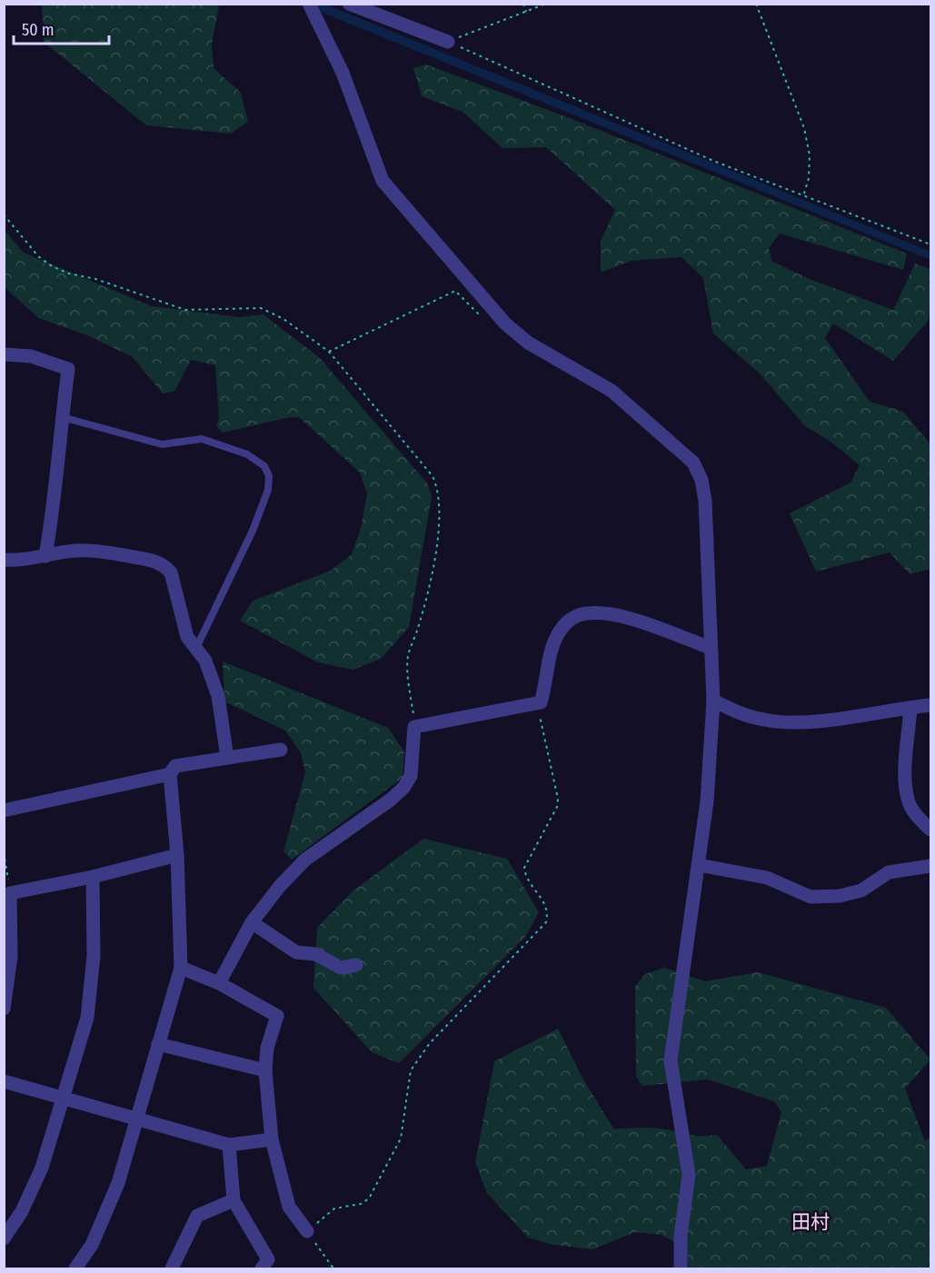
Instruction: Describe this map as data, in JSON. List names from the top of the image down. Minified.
{"districts":["田村"],"scale_bar":"50 m"}
